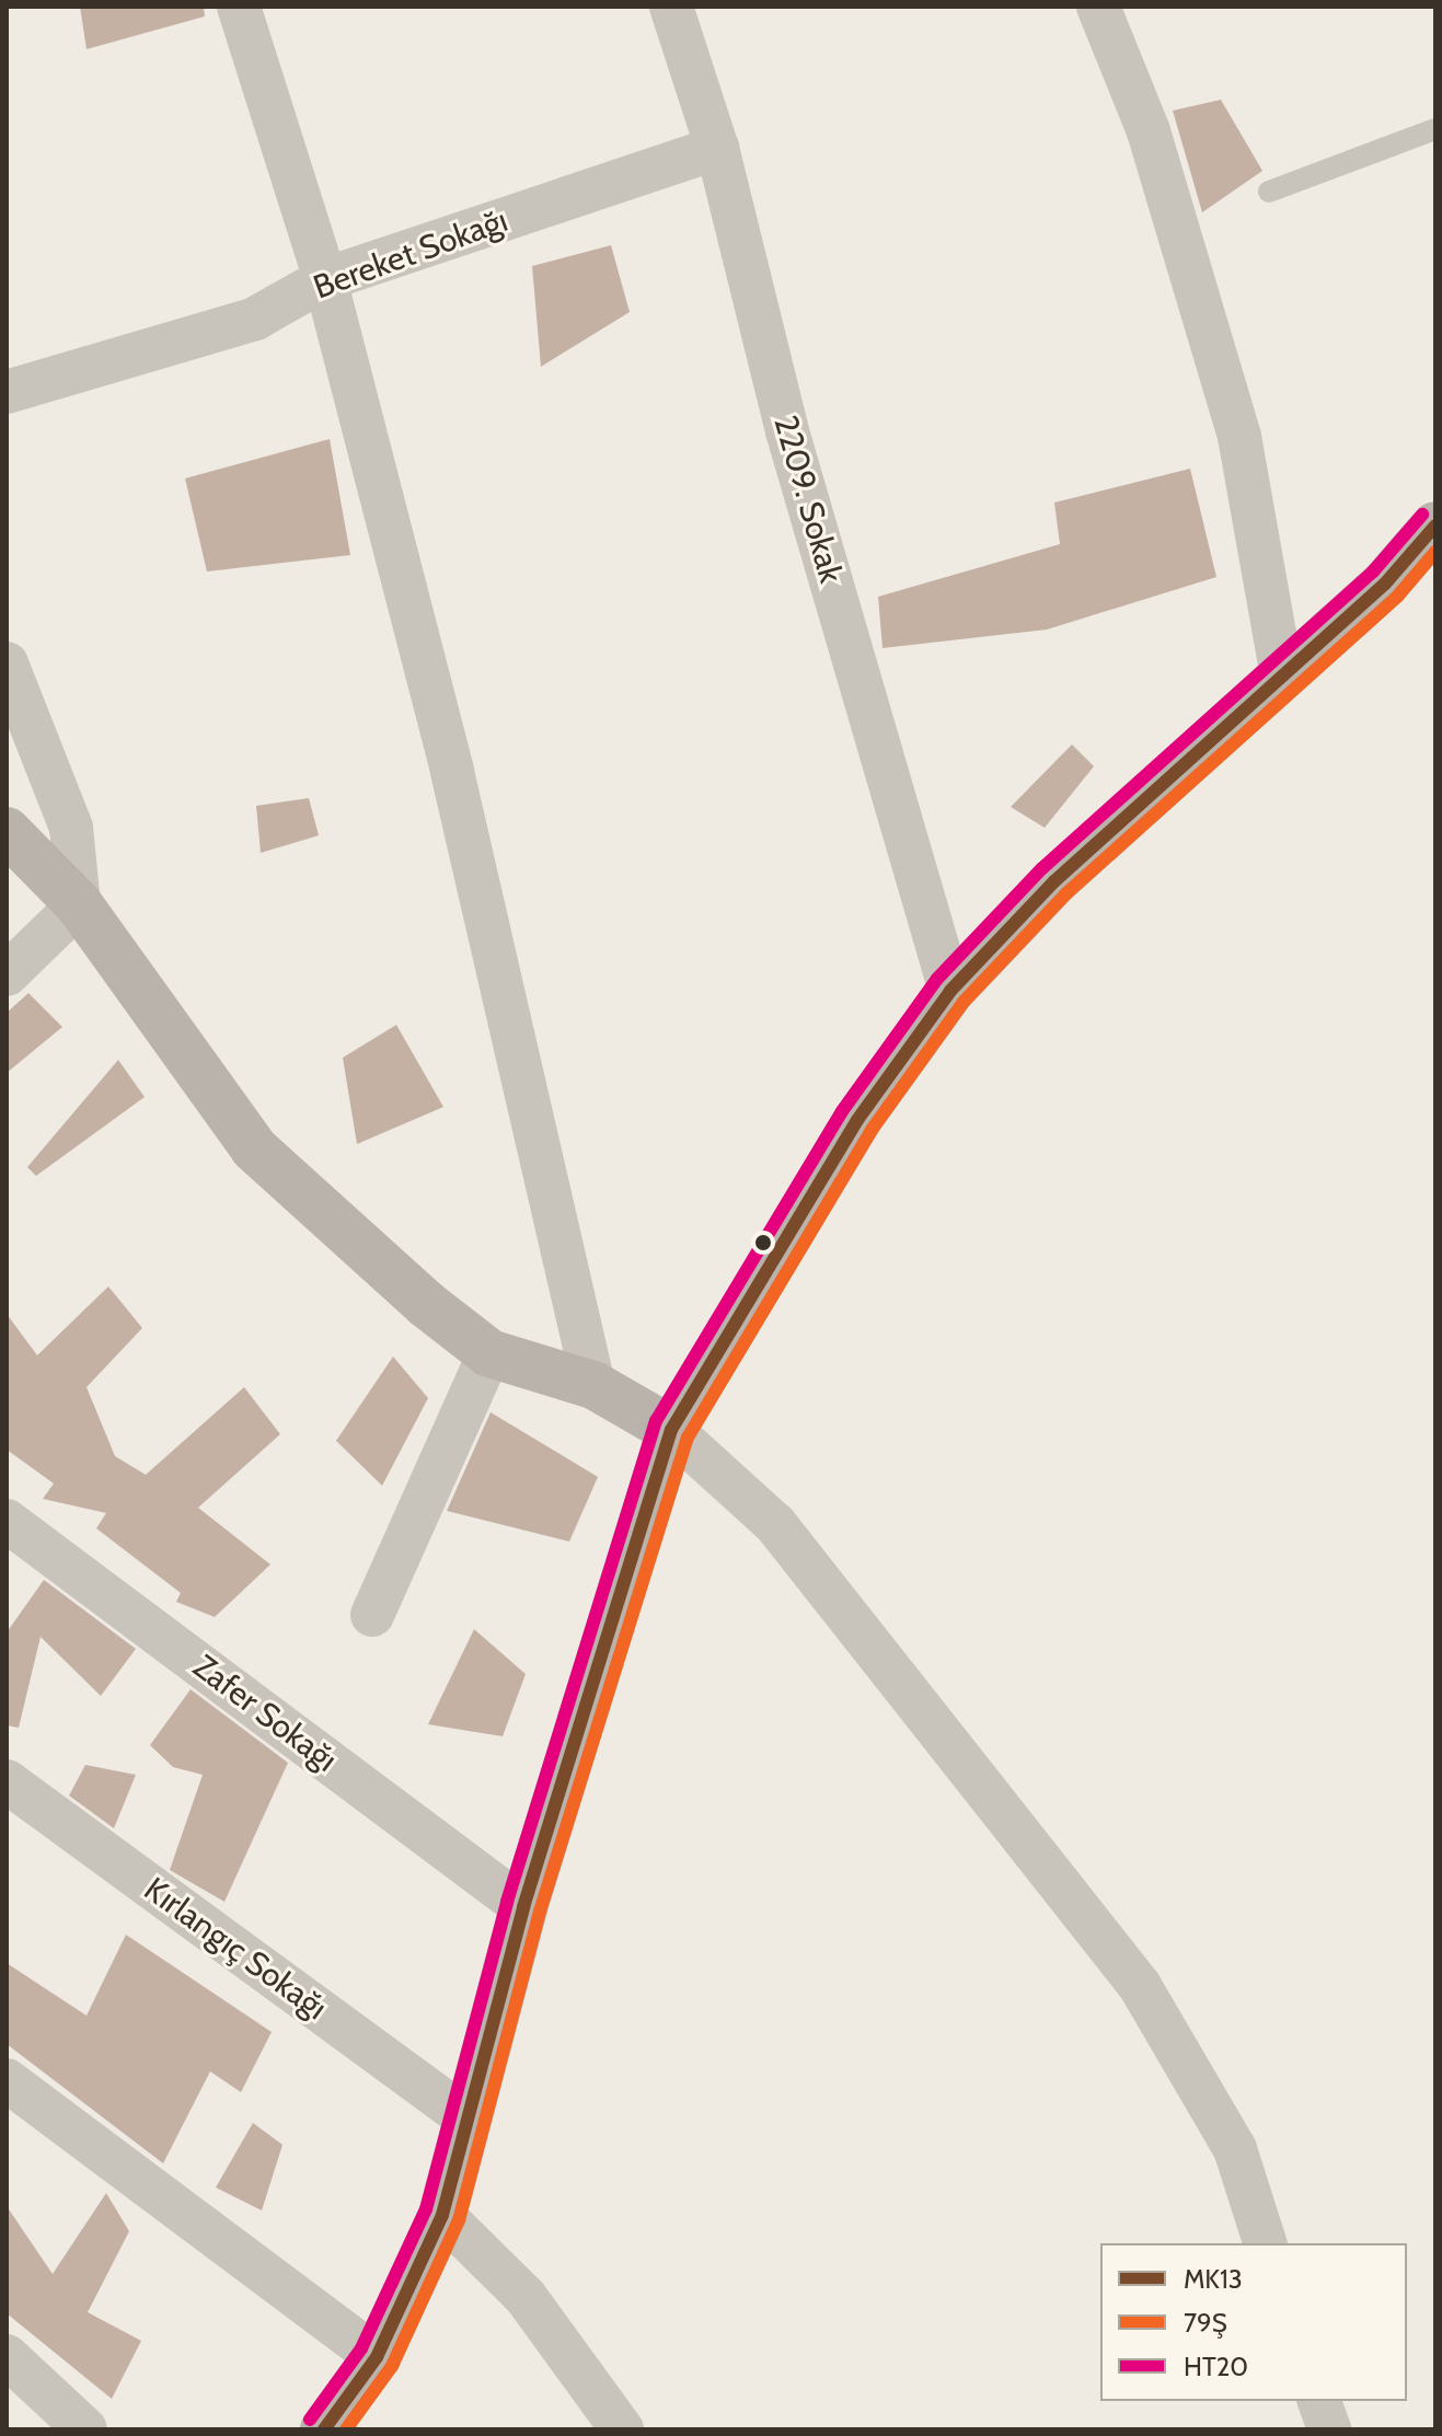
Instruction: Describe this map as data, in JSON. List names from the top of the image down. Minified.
{"streets":{"street":["Bereket Sokağı","2209. Sokak","Zafer Sokağı","Kırlangıç Sokağı"]},"crossings":[["Bereket Sokağı","2209. Sokak"]],"lines":["transit line HT20","transit line MK13","transit line 79Ş"],"legend":["MK13","79Ş","HT20"]}
